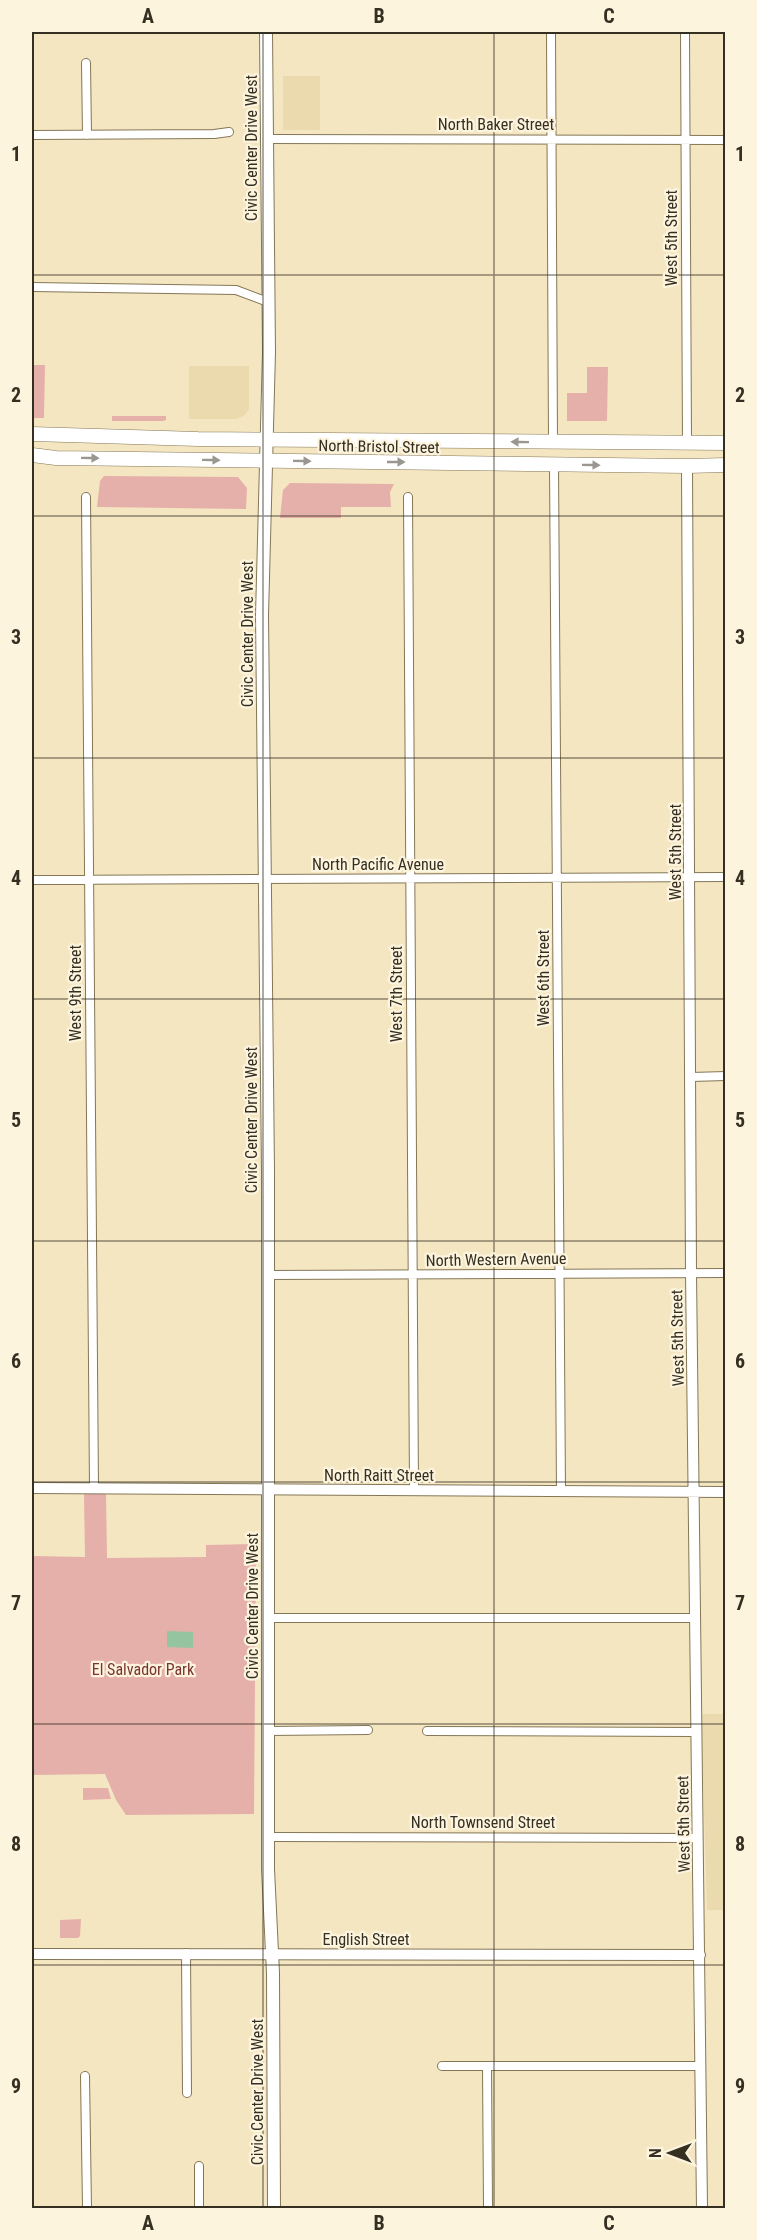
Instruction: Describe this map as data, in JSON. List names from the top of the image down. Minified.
{"streets":{"main road":["Civic Center Drive West","North Bristol Street"],"street":["North Baker Street","West 5th Street","North Pacific Avenue","West 6th Street","West 9th Street","West 7th Street","North Western Avenue","North Raitt Street","North Townsend Street","English Street"]},"crossings":[["North Baker Street","Civic Center Drive West"],["North Baker Street","West 5th Street"],["Civic Center Drive West","North Bristol Street"],["Civic Center Drive West","North Pacific Avenue"],["Civic Center Drive West","North Western Avenue"],["Civic Center Drive West","North Raitt Street"],["Civic Center Drive West","North Townsend Street"],["Civic Center Drive West","English Street"],["West 5th Street","North Bristol Street"],["West 5th Street","North Pacific Avenue"],["West 5th Street","North Western Avenue"],["West 5th Street","North Raitt Street"],["West 5th Street","North Townsend Street"],["West 5th Street","English Street"],["North Bristol Street","West 6th Street"],["North Pacific Avenue","West 6th Street"],["North Pacific Avenue","West 9th Street"],["North Pacific Avenue","West 7th Street"],["West 6th Street","North Western Avenue"],["West 6th Street","North Raitt Street"],["West 9th Street","North Raitt Street"],["West 7th Street","North Western Avenue"],["West 7th Street","North Raitt Street"]],"parks":["El Salvador Park"],"north":"left","grid":{"columns":["A","B","C"],"rows":["1","2","3","4","5","6","7","8","9"]}}
